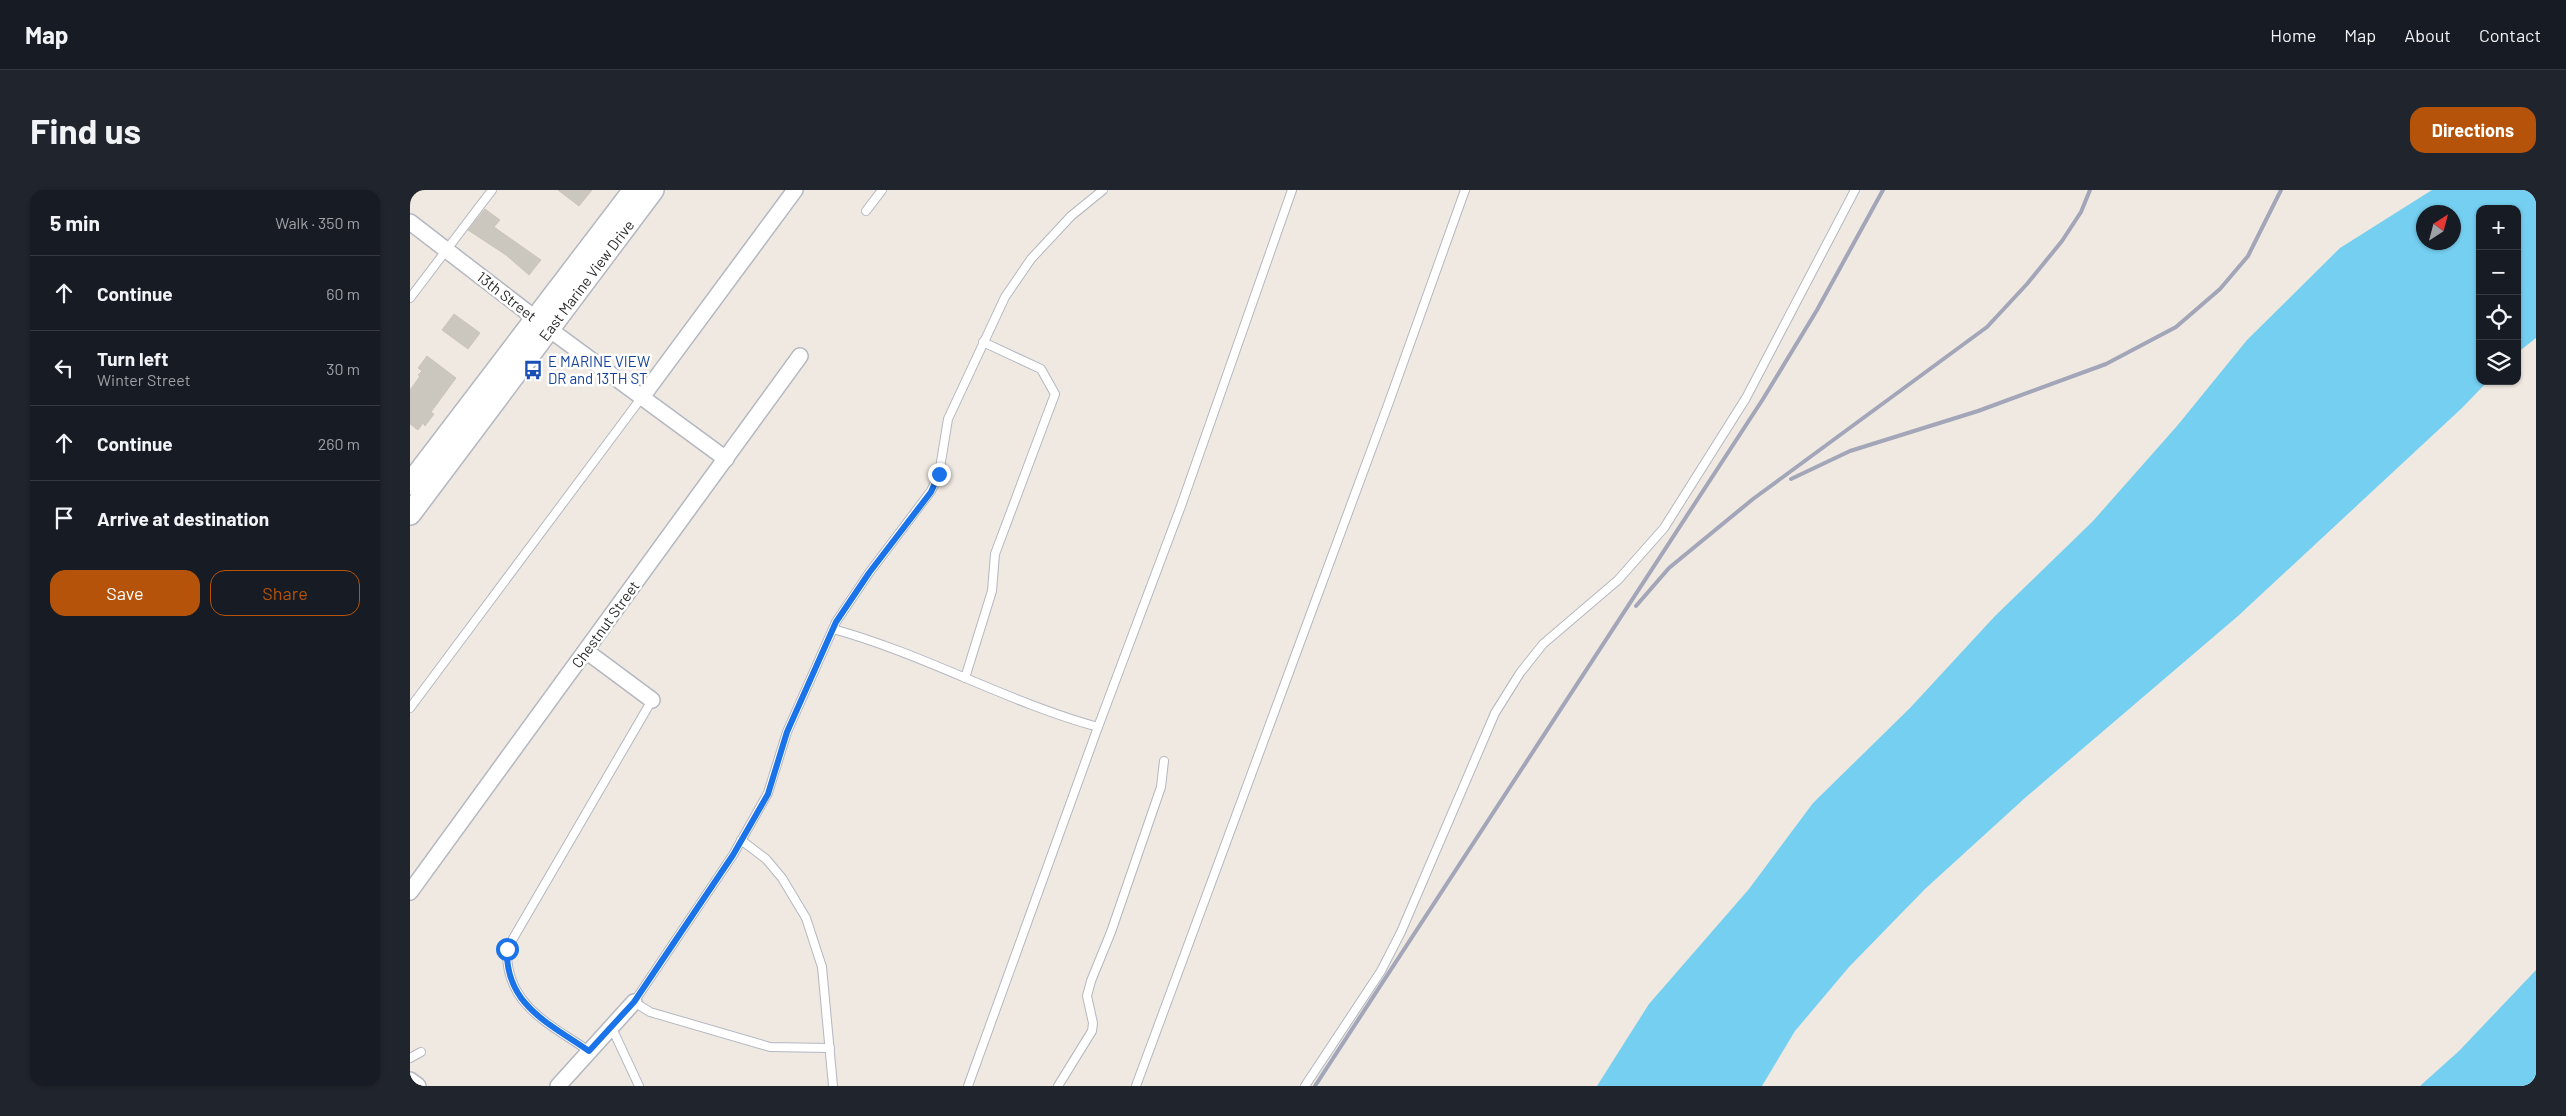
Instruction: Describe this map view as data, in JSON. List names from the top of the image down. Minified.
{"streets":{"main road":["East Marine View Drive"],"street":["13th Street","Chestnut Street"]},"crossings":[["East Marine View Drive","13th Street"],["13th Street","Chestnut Street"]],"places":{"bus stop":["E MARINE VIEW DR and 13TH ST"]},"north":"top right","page":{"header":"Map","nav":["Home","Map","About","Contact"],"buttons":["Directions",["Save","Share"]],"title":"Find us","heading":["5 min","Walk · 350 m"],"map_buttons":["+","−"],"list":[["Continue","60 m"],["Turn left","Winter Street","30 m"],["Continue","260 m"],"Arrive at destination"]}}
